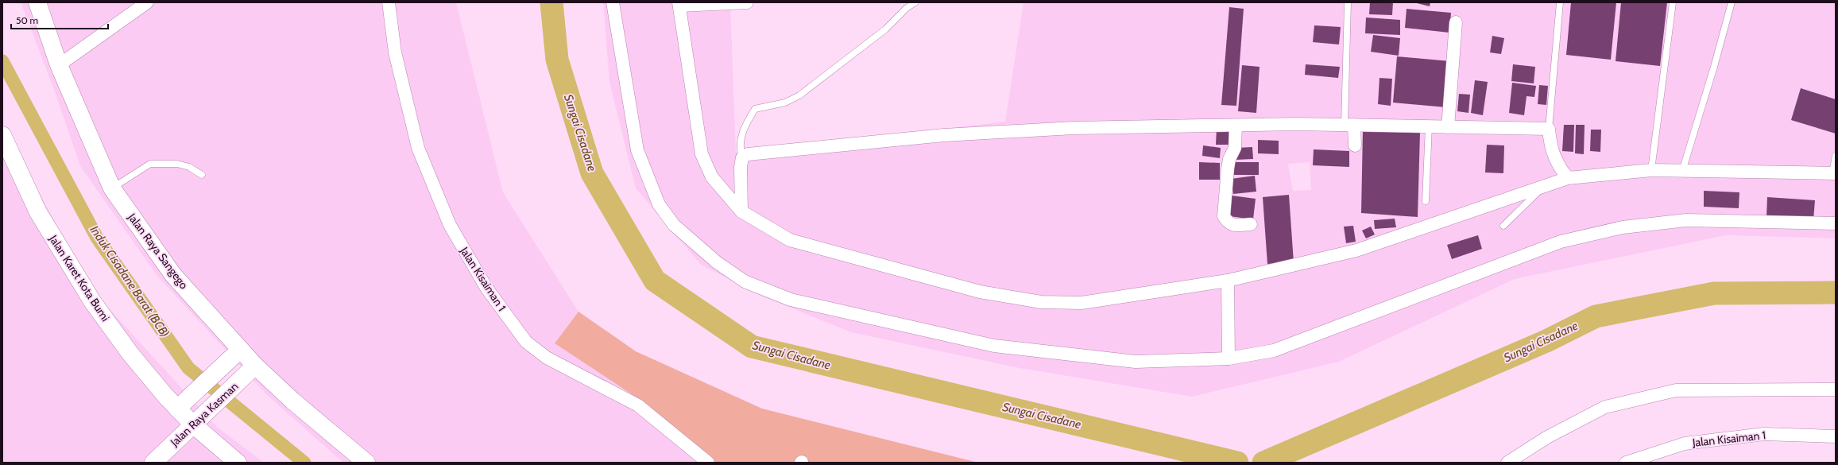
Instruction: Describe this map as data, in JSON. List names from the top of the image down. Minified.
{"streets":{"main road":["Jalan Raya Sangego","Jalan Karet Kota Bumi","Jalan Raya Kasman"],"street":["Jalan Kisaiman 1"]},"crossings":[["Jalan Raya Sangego","Jalan Raya Kasman"],["Jalan Karet Kota Bumi","Jalan Raya Kasman"]],"water":["Sungai Cisadane","Induk Cisadane Barat (BCB)"],"scale_bar":"50 m"}
